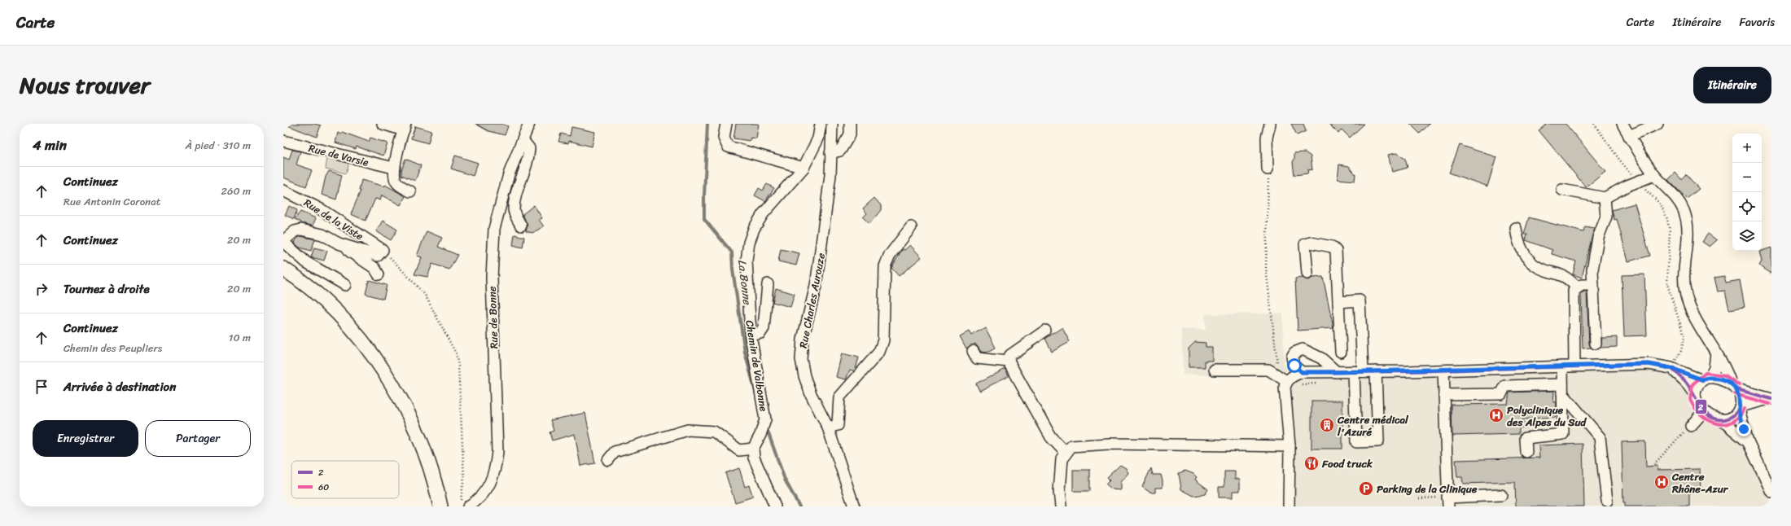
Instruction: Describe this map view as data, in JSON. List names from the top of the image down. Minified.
{"streets":{"street":["Rue de Varsie","Rue de la Viste","Rue Charles Aurouze","Rue de Bonne","Chemin de Valbonne"]},"water":["La Bonne"],"places":{"hospital":["Polyclinique des Alpes du Sud","Centre Rhône-Azur"],"building":["Centre médical l'Azuré"],"restaurant":["Food truck"],"parking":["Parking de la Clinique"]},"lines":["transit line 2","transit line 60"],"legend":["2","60"],"page":{"header":"Carte","nav":["Carte","Itinéraire","Favoris"],"title":"Nous trouver","buttons":["Itinéraire",["Enregistrer","Partager"]],"heading":["4 min","À pied · 310 m"],"map_buttons":["+","−"],"list":[["Continuez","Rue Antonin Coronat","260 m"],["Continuez","20 m"],["Tournez à droite","20 m"],["Continuez","Chemin des Peupliers","10 m"],"Arrivée à destination"]}}
